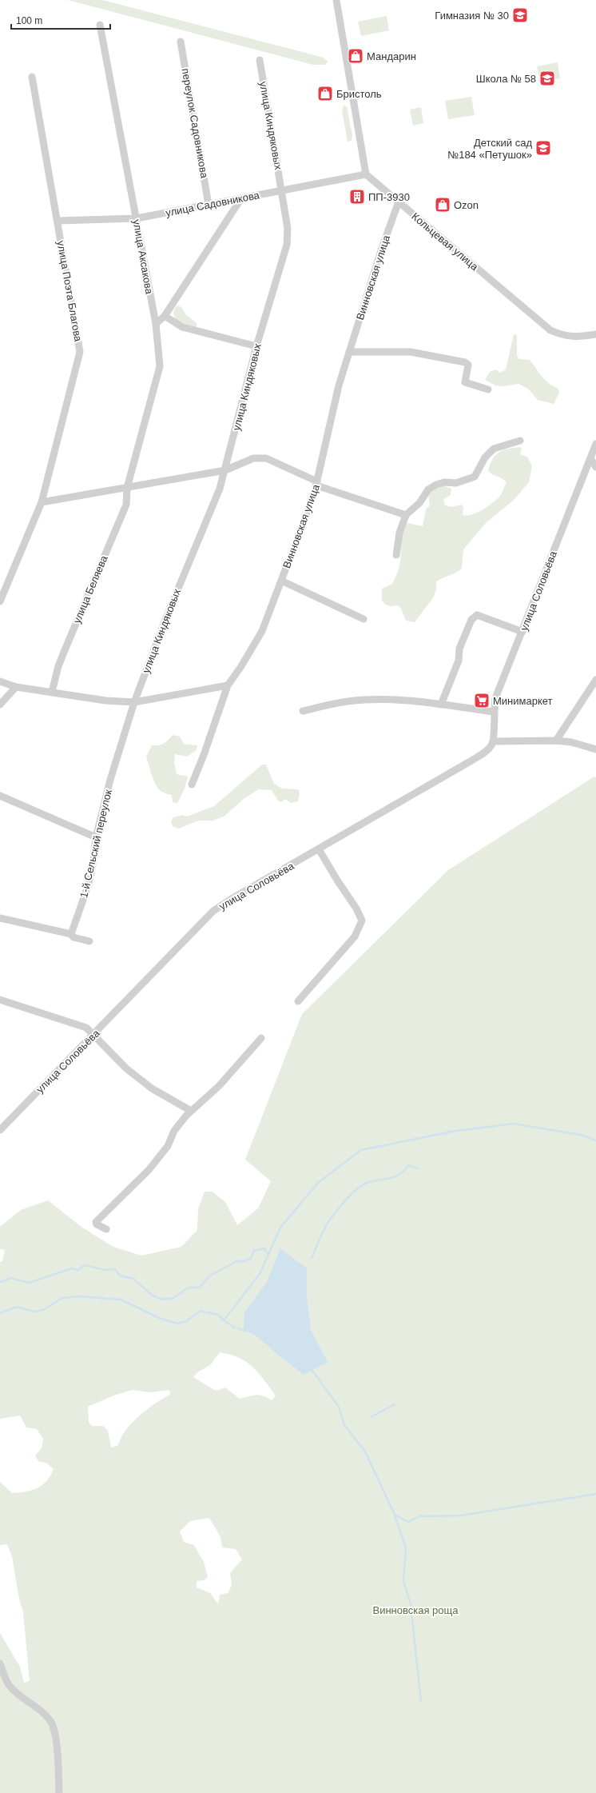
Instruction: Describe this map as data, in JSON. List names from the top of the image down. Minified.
{"streets":{"street":["переулок Садовникова","улица Киндяковых","улица Садовникова","Кольцевая улица","улица Аксакова","Винновская улица","улица Поэта Благова","улица Беляева","улица Соловьёва","1-й Сельский переулок"]},"crossings":[["переулок Садовникова","улица Садовникова"],["улица Киндяковых","улица Садовникова"],["улица Киндяковых","1-й Сельский переулок"],["улица Садовникова","Кольцевая улица"],["улица Садовникова","улица Аксакова"],["улица Садовникова","улица Поэта Благова"],["Кольцевая улица","Винновская улица"],["улица Аксакова","улица Беляева"]],"parks":["Винновская роща"],"places":{"school or university":["Гимназия № 30","Школа № 58","Детский сад №184 «Петушок»"],"shop":["Мандарин","Бристоль","Ozon"],"building":["ПП-3930"],"supermarket":["Минимаркет"]},"scale_bar":"100 m"}
